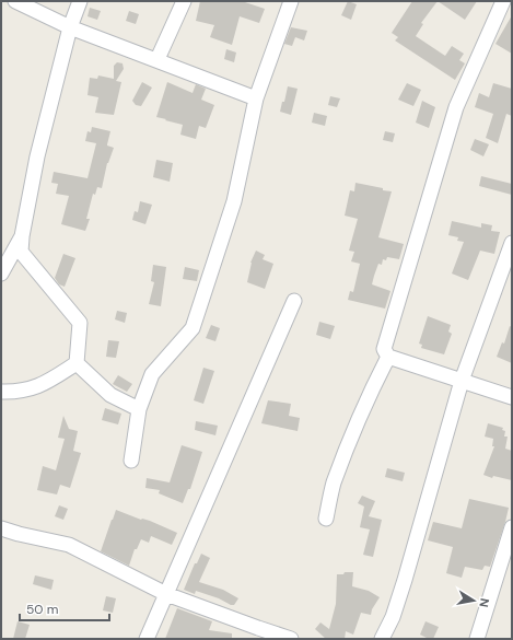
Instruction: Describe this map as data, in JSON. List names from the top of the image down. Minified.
{"scale_bar":"50 m","north":"right"}
